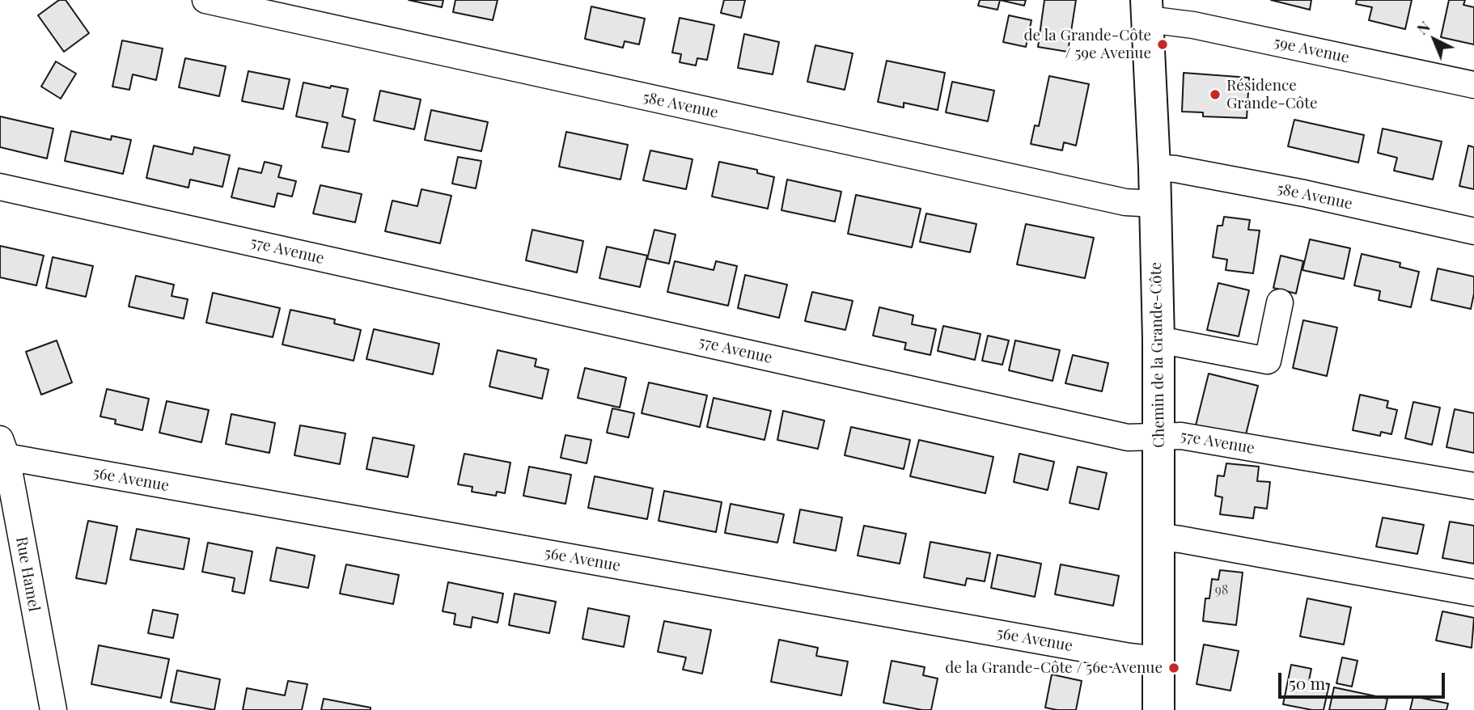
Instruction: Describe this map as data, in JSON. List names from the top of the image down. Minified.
{"streets":{"main road":["Chemin de la Grande-Côte"],"street":["59e Avenue","58e Avenue","57e Avenue","56e Avenue","Rue Hamel"]},"crossings":[["59e Avenue","Chemin de la Grande-Côte"],["58e Avenue","Chemin de la Grande-Côte"],["57e Avenue","Chemin de la Grande-Côte"],["Chemin de la Grande-Côte","56e Avenue"],["56e Avenue","Rue Hamel"]],"places":["de la Grande-Côte / 59e Avenue","Résidence Grande-Côte","de la Grande-Côte / 56e Avenue"],"house_numbers":["98"],"scale_bar":"50 m","north":"top left"}
